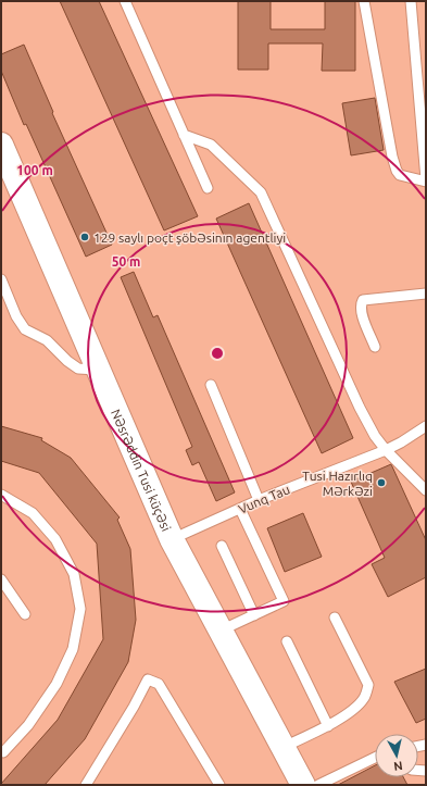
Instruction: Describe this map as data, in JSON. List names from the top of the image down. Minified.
{"streets":{"main road":["Nəsrəddin Tusi küçəsi"],"lane":["Vunq Tau"]},"crossings":[["Nəsrəddin Tusi küçəsi","Vunq Tau"]],"places":["129 saylı poçt şöbəsinın agentliyi","Tusi Hazırlıq Mərkəzi"],"north":"bottom","rings":["100 m","50 m"]}
